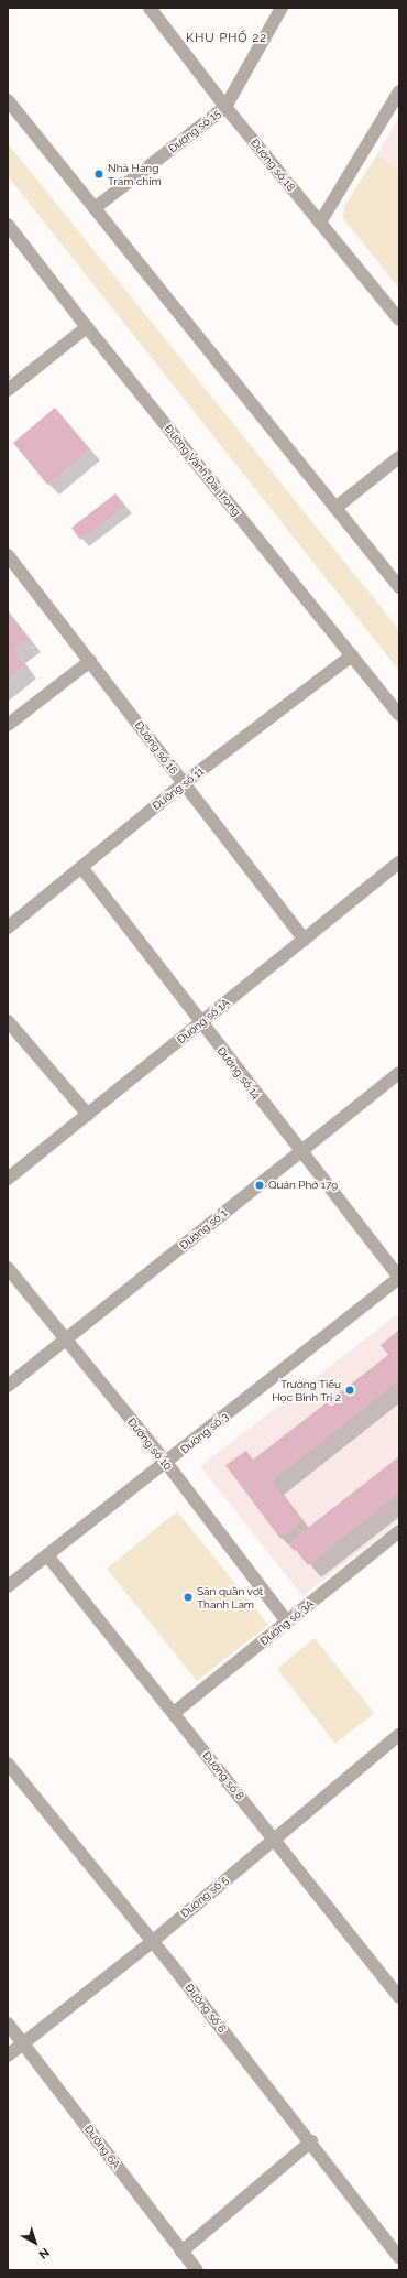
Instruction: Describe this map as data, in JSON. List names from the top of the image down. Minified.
{"streets":{"street":["Đường số 15","Đường số 18","Đường Vành Đai Trong","Đường số 16","Đường số 11","Đường số 1A","Đường số 14","Đường số 1","Đường số 3","Đường số 10","Đường số 3A","Đường số 8","Đường số 5","Đường số 6","Đường 6A"]},"crossings":[["Đường số 15","Đường số 18"],["Đường Vành Đai Trong","Đường số 11"],["Đường số 16","Đường số 11"],["Đường số 16","Đường số 1A"],["Đường số 11","Đường số 14"],["Đường số 1A","Đường số 14"],["Đường số 14","Đường số 1"],["Đường số 14","Đường số 3"],["Đường số 1","Đường số 10"],["Đường số 3","Đường số 10"],["Đường số 3","Đường số 8"],["Đường số 10","Đường số 3A"],["Đường số 3A","Đường số 8"],["Đường số 8","Đường số 5"],["Đường số 5","Đường số 6"],["Đường số 5","Đường 6A"]],"districts":["KHU PHỐ 22"],"places":["Nhà Hàng Tràm chim","Quán Phở 179","Trường Tiểu Học Bình Trị 2","Sân quần vợt Thanh Lam"],"north":"bottom right"}
